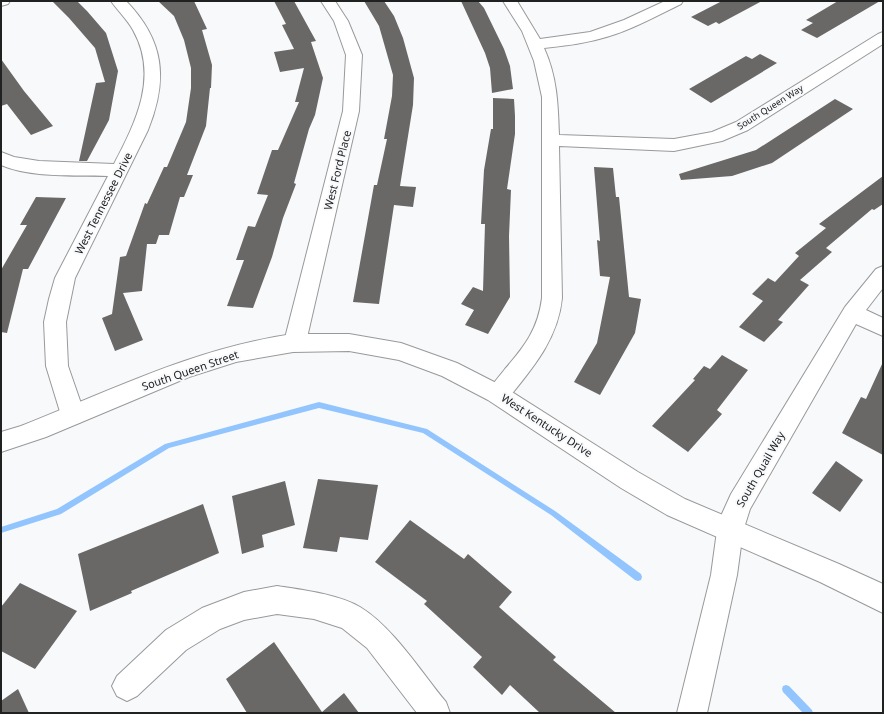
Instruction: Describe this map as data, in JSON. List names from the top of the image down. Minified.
{"streets":{"street":["South Queen Way","West Ford Place","West Tennessee Drive","South Queen Street","West Kentucky Drive","South Quail Way"]},"crossings":[["South Queen Way","West Kentucky Drive"],["West Ford Place","South Queen Street"],["West Tennessee Drive","South Queen Street"],["South Queen Street","West Kentucky Drive"],["West Kentucky Drive","South Quail Way"]]}
